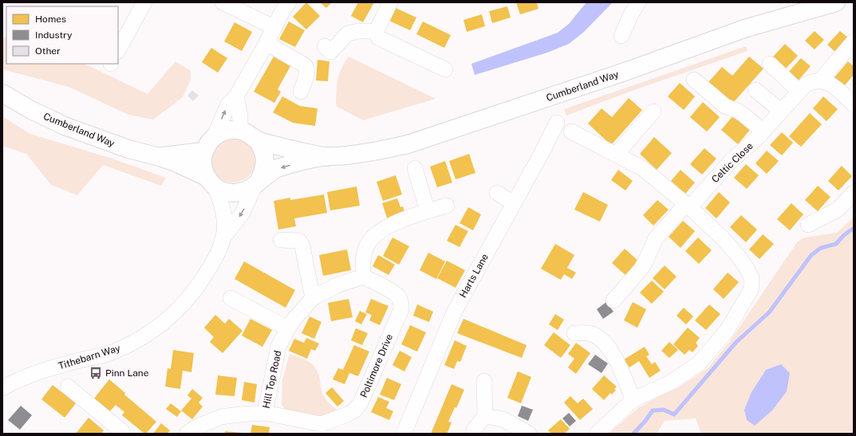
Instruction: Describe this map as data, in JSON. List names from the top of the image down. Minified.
{"streets":{"main road":["Cumberland Way"],"street":["Celtic Close","Harts Lane","Tithebarn Way","Poltimore Drive","Hill Top Road"]},"crossings":[["Cumberland Way","Tithebarn Way"],["Poltimore Drive","Hill Top Road"]],"places":{"bus stop":["Pinn Lane"]},"legend":["Homes","Industry","Other"]}
